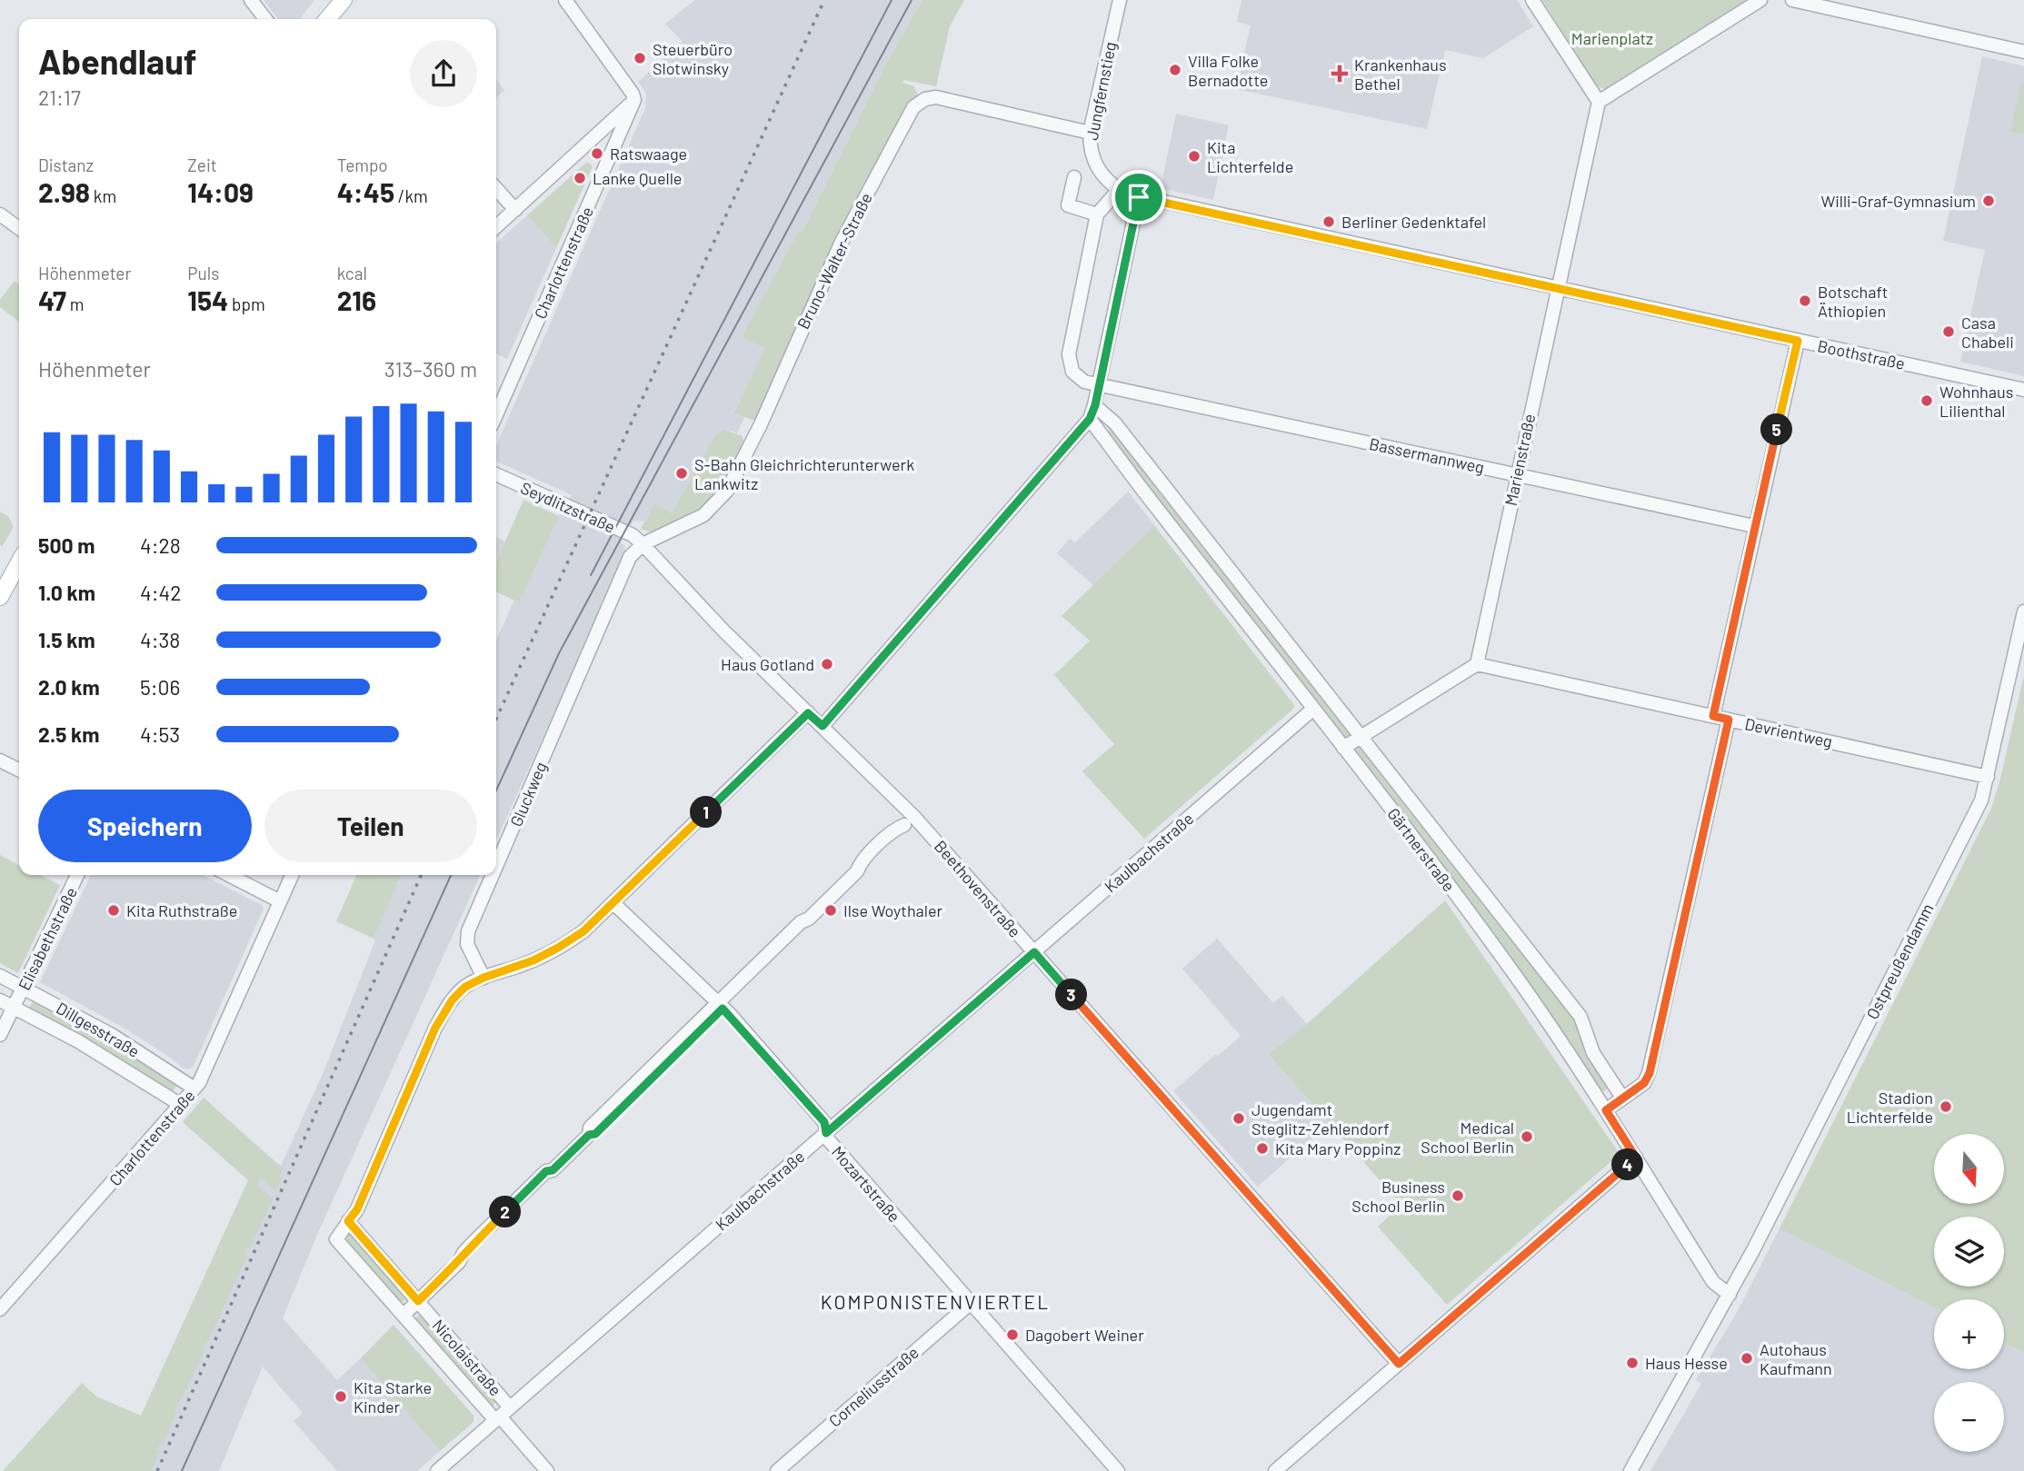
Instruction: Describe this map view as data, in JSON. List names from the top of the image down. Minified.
{"streets":{"street":["Jungfernstieg","Bruno-Walter-Straße","Charlottenstraße","Boothstraße","Bassermannweg","Marienstraße","Seydlitzstraße","Devrientweg","Gluckweg","Gärtnerstraße","Kaulbachstraße","Beethovenstraße","Elisabethstraße","Ostpreußendamm","Dillgesstraße","Mozartstraße","Nicolaistraße","Corneliusstraße"]},"crossings":[["Jungfernstieg","Bruno-Walter-Straße"],["Jungfernstieg","Boothstraße"],["Bruno-Walter-Straße","Seydlitzstraße"],["Bruno-Walter-Straße","Gluckweg"],["Bruno-Walter-Straße","Beethovenstraße"],["Charlottenstraße","Dillgesstraße"],["Boothstraße","Marienstraße"],["Bassermannweg","Marienstraße"],["Marienstraße","Devrientweg"],["Seydlitzstraße","Gluckweg"],["Seydlitzstraße","Beethovenstraße"],["Devrientweg","Ostpreußendamm"],["Gluckweg","Beethovenstraße"],["Gärtnerstraße","Kaulbachstraße"],["Gärtnerstraße","Ostpreußendamm"],["Kaulbachstraße","Beethovenstraße"],["Kaulbachstraße","Mozartstraße"],["Kaulbachstraße","Nicolaistraße"],["Elisabethstraße","Dillgesstraße"],["Mozartstraße","Corneliusstraße"]],"districts":["KOMPONISTENVIERTEL"],"parks":["Marienplatz"],"places":{"other":["Steuerbüro Slotwinsky","Villa Folke Bernadotte","Ratswaage","Kita Lichterfelde","Lanke Quelle","Willi-Graf-Gymnasium","Berliner Gedenktafel","Botschaft Äthiopien","Casa Chabeli","Wohnhaus Lilienthal","S-Bahn Gleichrichterunterwerk Lankwitz","Haus Gotland","Kita Ruthstraße","Ilse Woythaler","Stadion Lichterfelde","Jugendamt Steglitz-Zehlendorf","Medical School Berlin","Kita Mary Poppinz","Business School Berlin","Dagobert Weiner","Autohaus Kaufmann","Haus Hesse","Kita Starke Kinder"],"health":["Krankenhaus Bethel"]},"north":"bottom","page":{"heading":["Abendlauf","21:17"],"stats":[["Distanz","2.98 km"],["Zeit","14:09"],["Tempo","4:45 /km"],["Höhenmeter","47 m"],["Puls","154 bpm"],["kcal","216"]],"chart":["Höhenmeter","313–360 m"],"pins":["5","1","3","4","2"],"list":[{"name":"500 m","note":"4:28"},{"name":"1.0 km","note":"4:42"},{"name":"1.5 km","note":"4:38"},{"name":"2.0 km","note":"5:06"},{"name":"2.5 km","note":"4:53"}],"buttons":["Speichern","Teilen"],"map_buttons":["+","−"]}}
